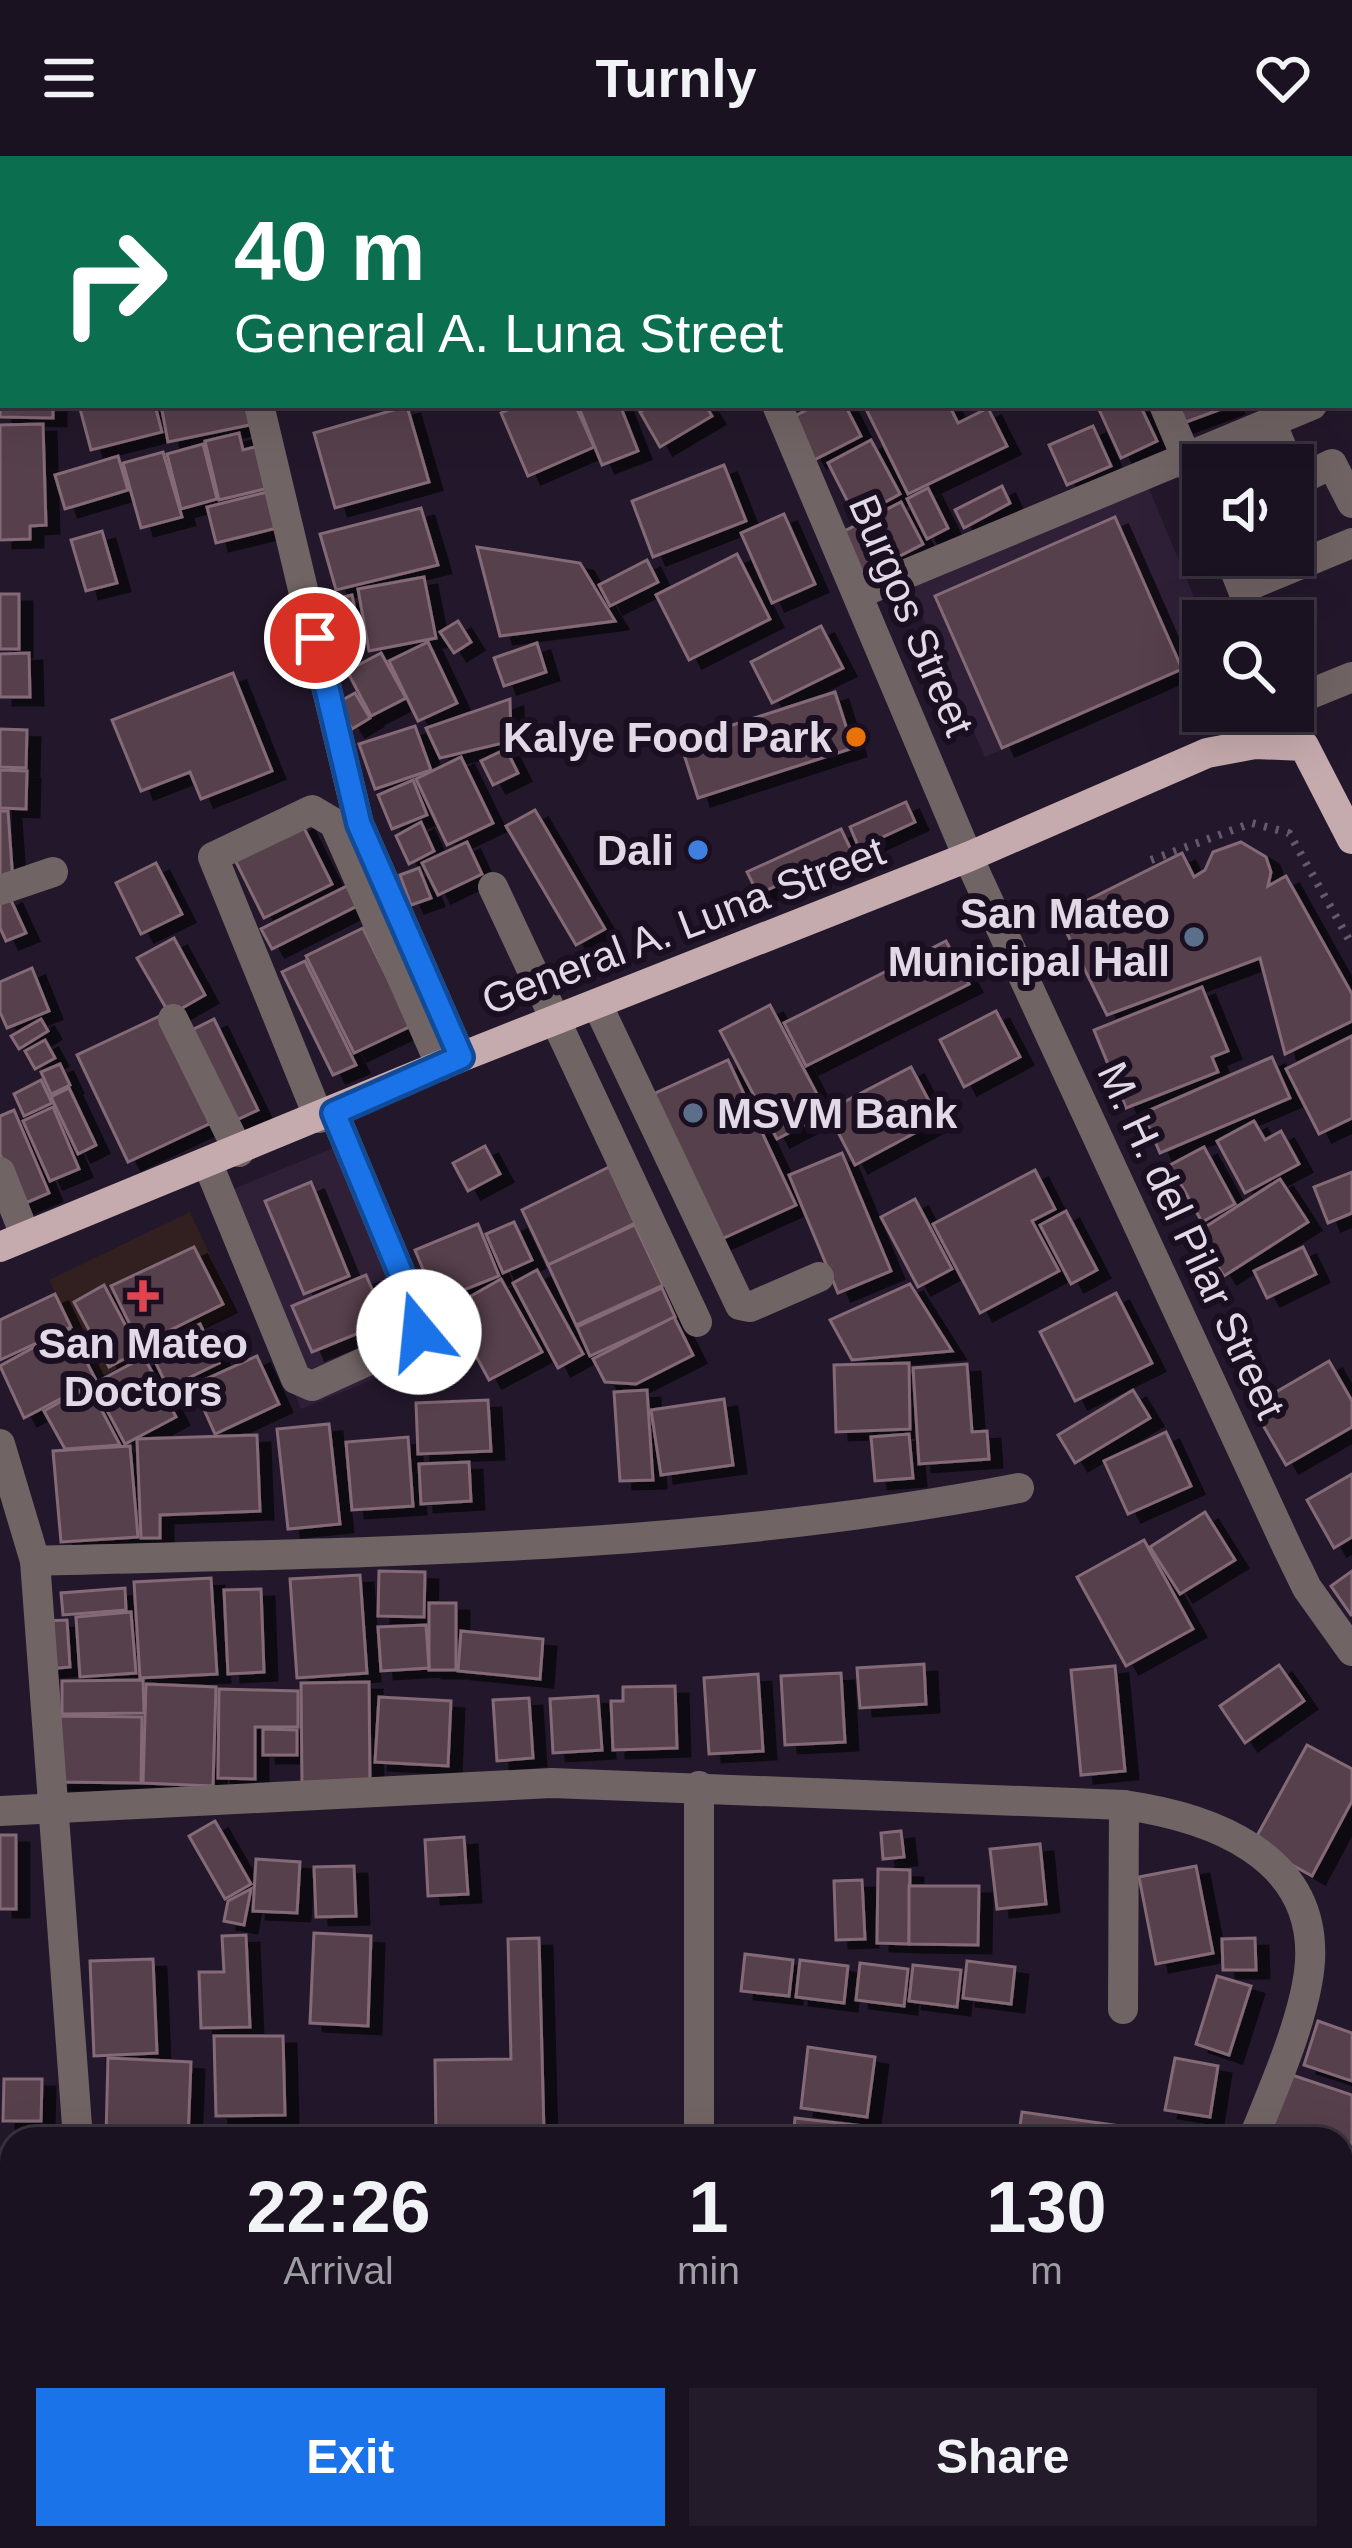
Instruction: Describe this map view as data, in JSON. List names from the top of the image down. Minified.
{"streets":{"main road":["General A. Luna Street"],"street":["Burgos Street","M. H. del Pilar Street"]},"crossings":[["Burgos Street","General A. Luna Street"],["Burgos Street","M. H. del Pilar Street"],["General A. Luna Street","M. H. del Pilar Street"]],"places":{"other":["Kalye Food Park","Dali","San Mateo Municipal Hall","MSVM Bank"],"health":["San Mateo Doctors"]},"page":{"header":"Turnly","turn":["40 m","General A. Luna Street"],"eta":["22:26","Arrival","1","min","130","m"],"buttons":["Exit","Share"]}}
